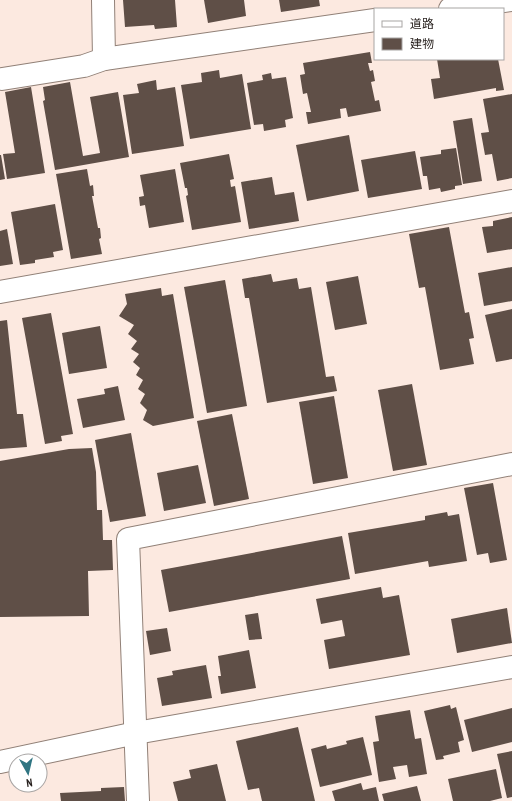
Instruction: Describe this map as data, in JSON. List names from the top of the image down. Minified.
{"legend":["道路","建物"],"north":"bottom"}
